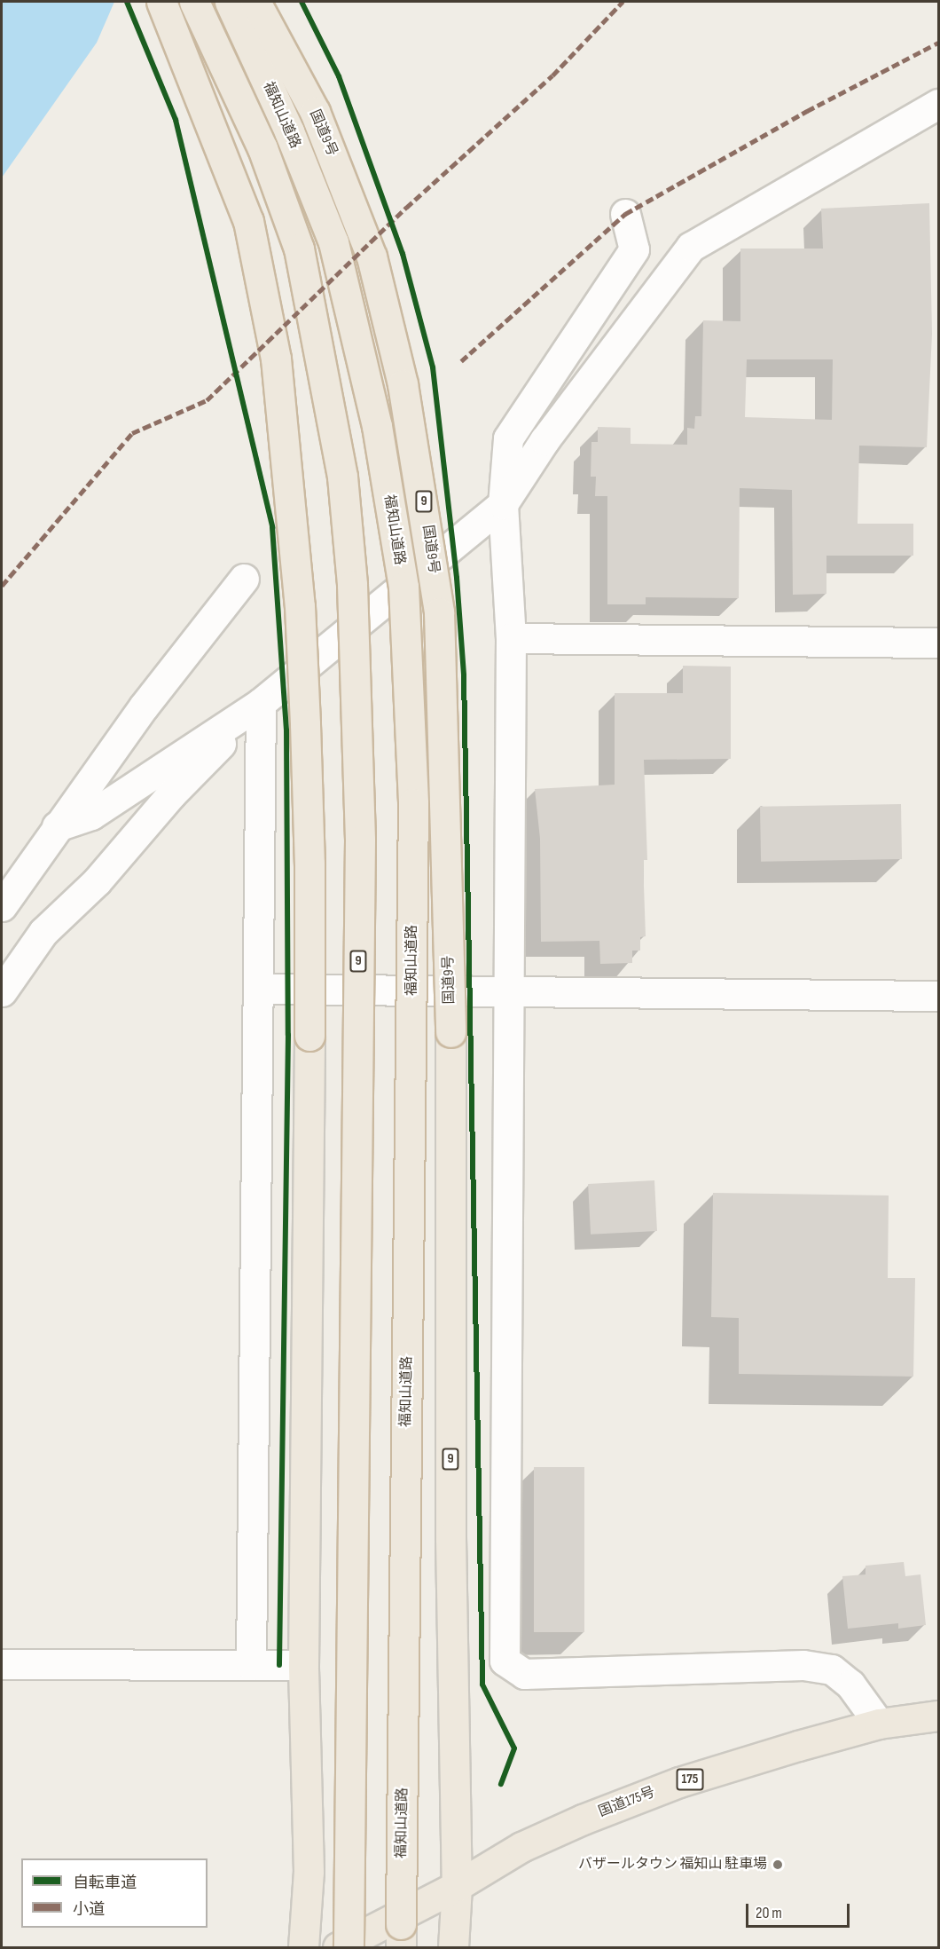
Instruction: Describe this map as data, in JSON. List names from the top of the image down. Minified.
{"streets":{"highway":["福知山道路","国道9号","9","175","国道175号"]},"crossings":[["国道9号","9"],["国道9号","国道175号"],["9","国道175号"]],"places":["バザールタウン 福知山 駐車場"],"legend":["自転車道","小道"],"scale_bar":"20 m"}
